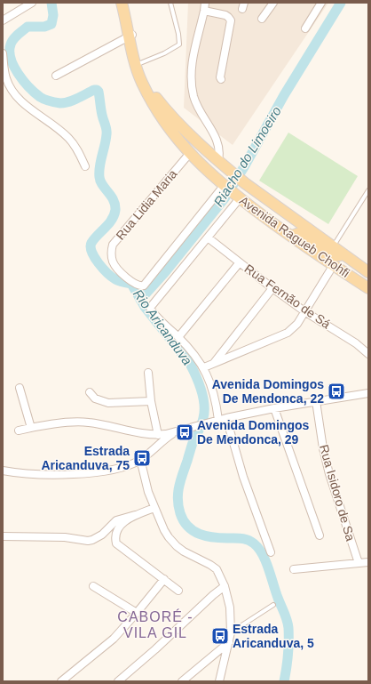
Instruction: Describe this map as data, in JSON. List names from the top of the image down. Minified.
{"streets":{"main road":["Avenida Ragueb Chohfi"],"street":["Rua Lidia Maria","Rua Fernão de Sá","Rua Isidoro de Sa"]},"crossings":[["Rua Lidia Maria","Avenida Ragueb Chohfi"]],"districts":["CABORÉ - VILA GIL"],"water":["Riacho do Limoeiro","Rio Aricanduva"],"places":{"bus stop":["Avenida Domingos De Mendonca, 22","Avenida Domingos De Mendonca, 29","Estrada Aricanduva, 75","Estrada Aricanduva, 5"]}}
